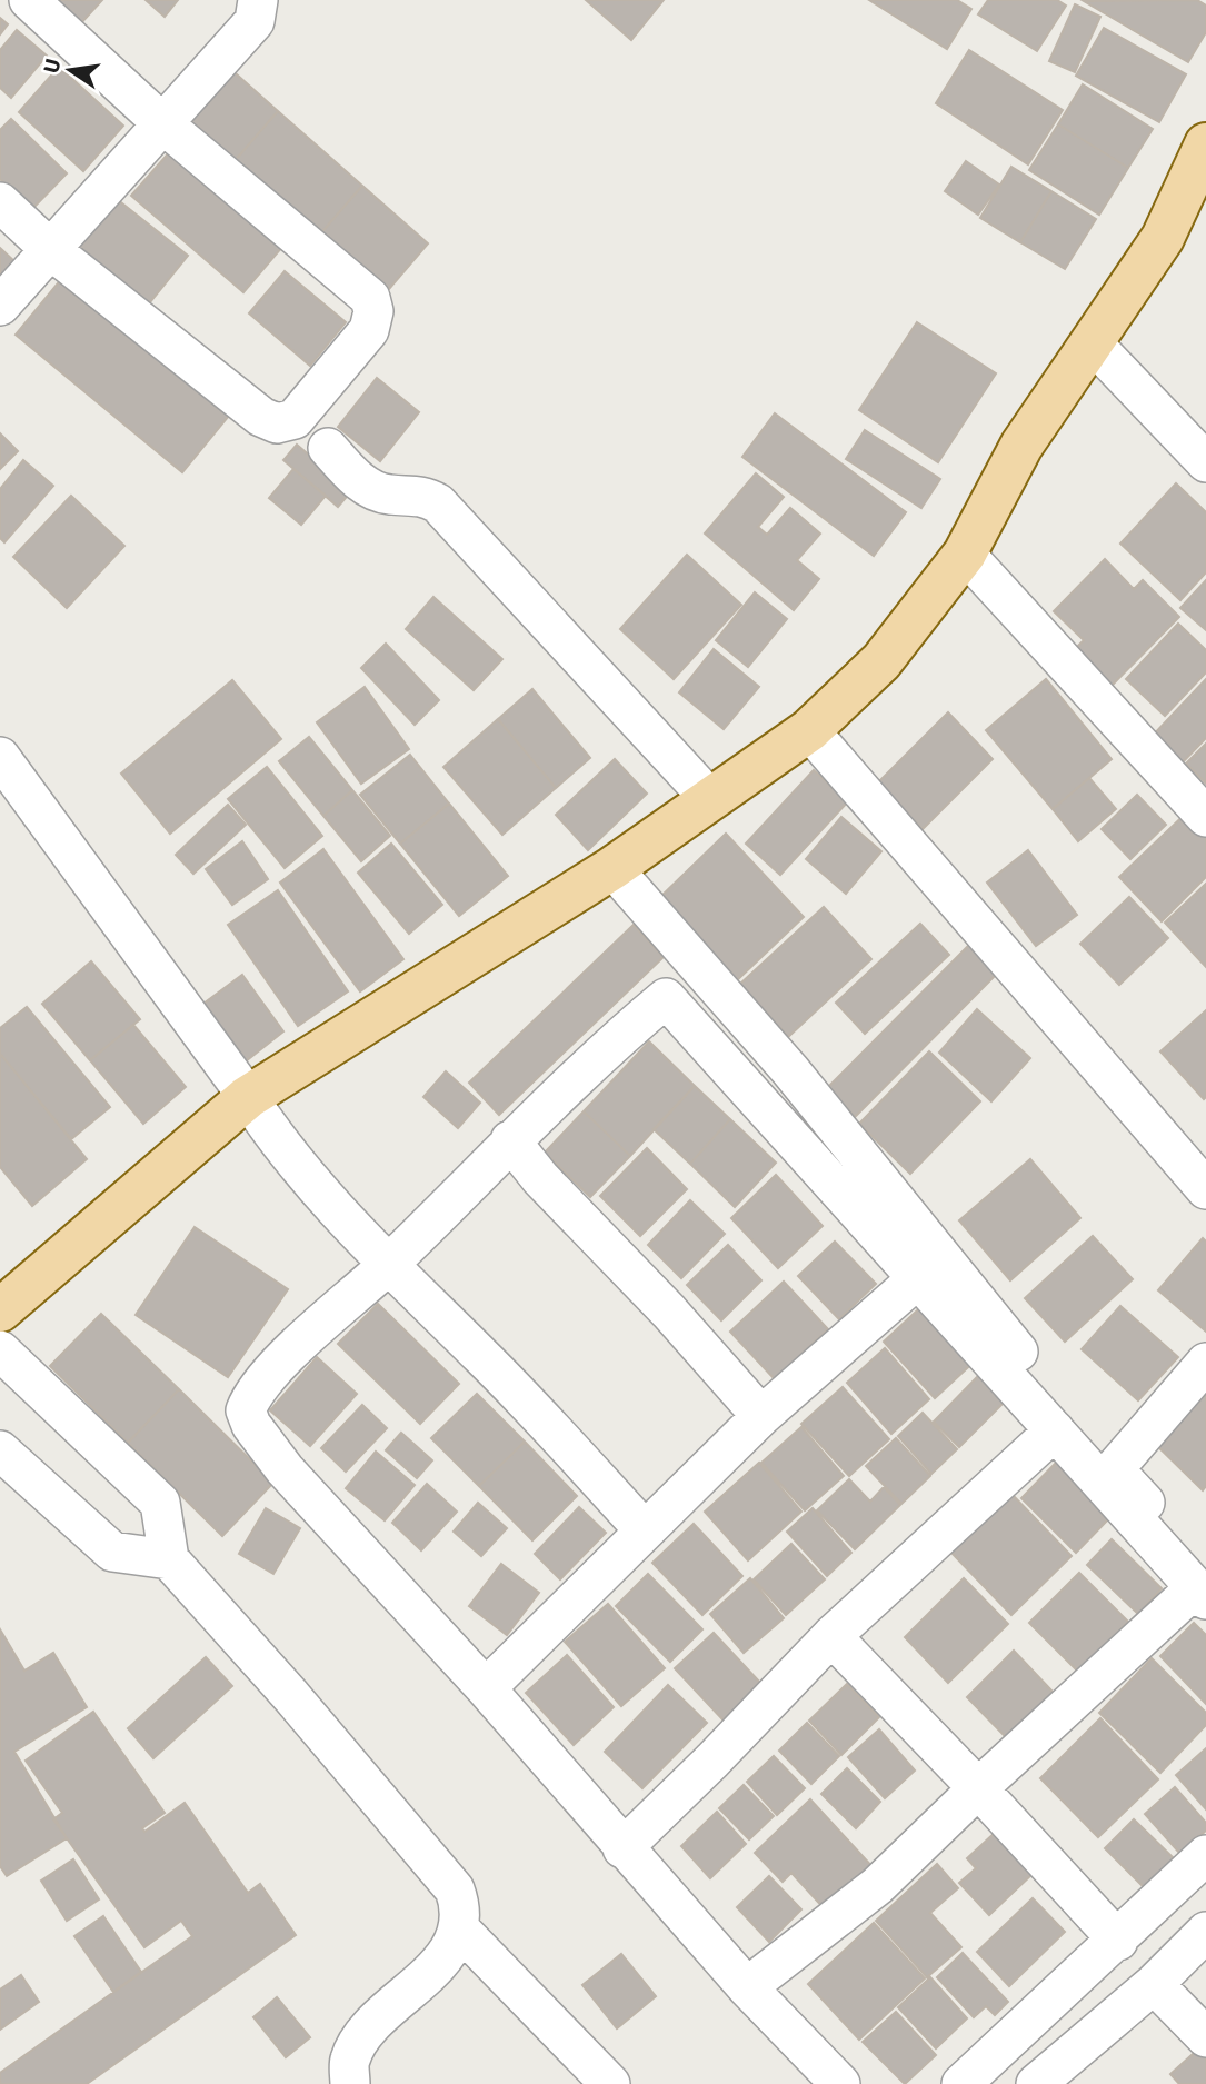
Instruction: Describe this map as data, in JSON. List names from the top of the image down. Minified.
{"north":"left"}
